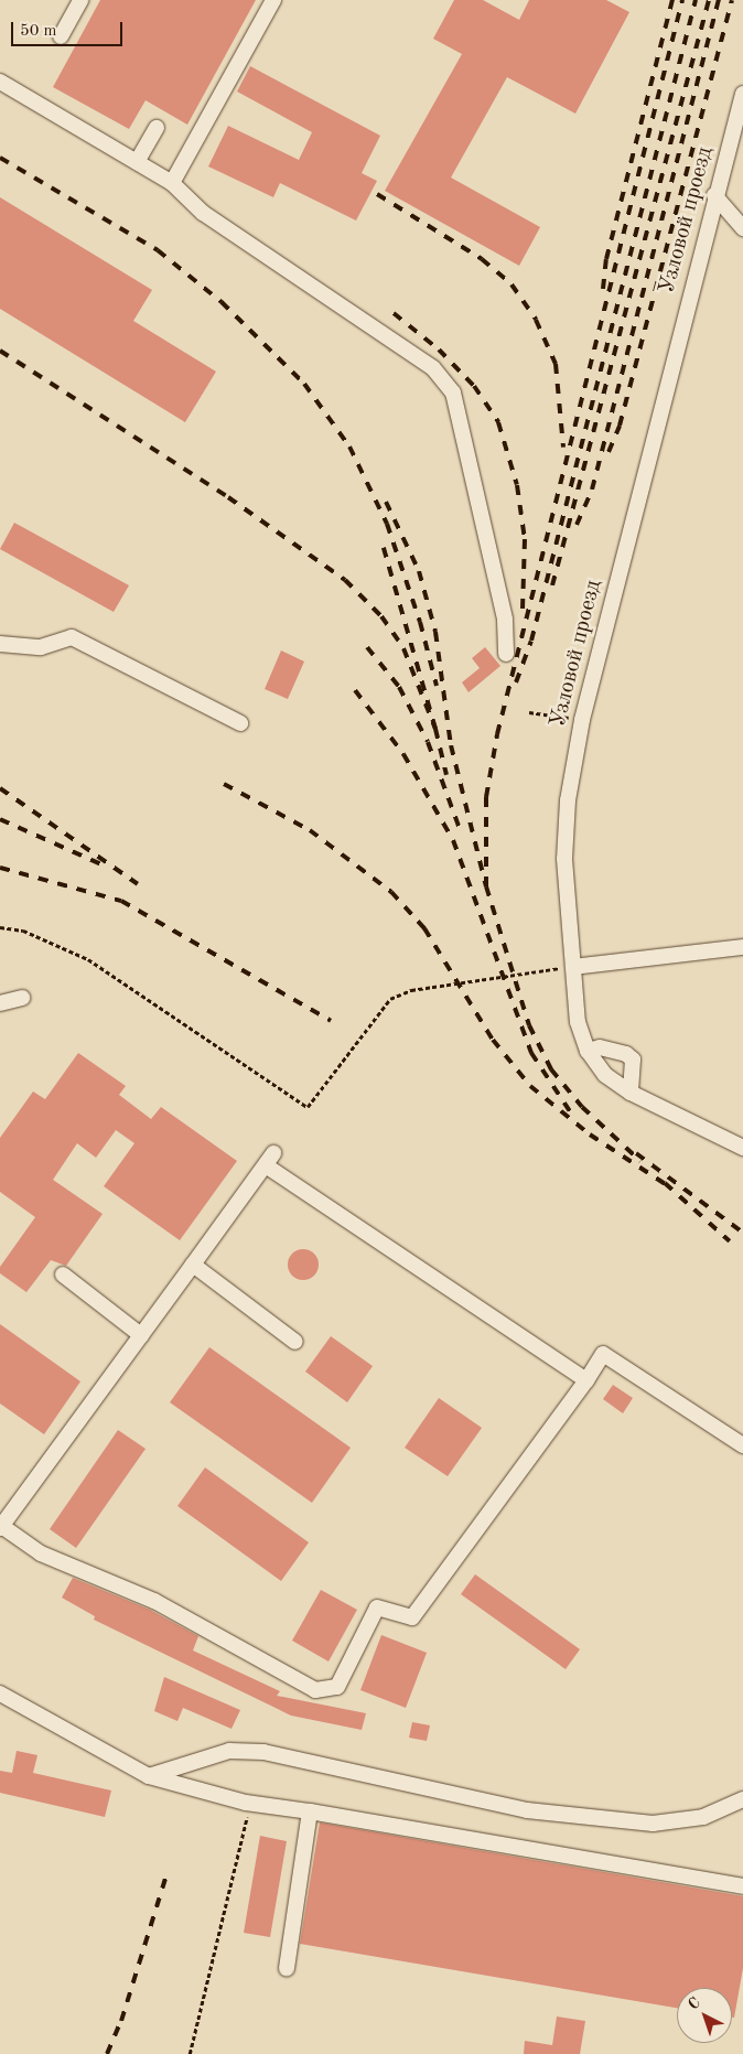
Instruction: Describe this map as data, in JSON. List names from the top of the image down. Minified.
{"streets":{"street":["Узловой проезд"]},"scale_bar":"50 m","north":"top left"}
